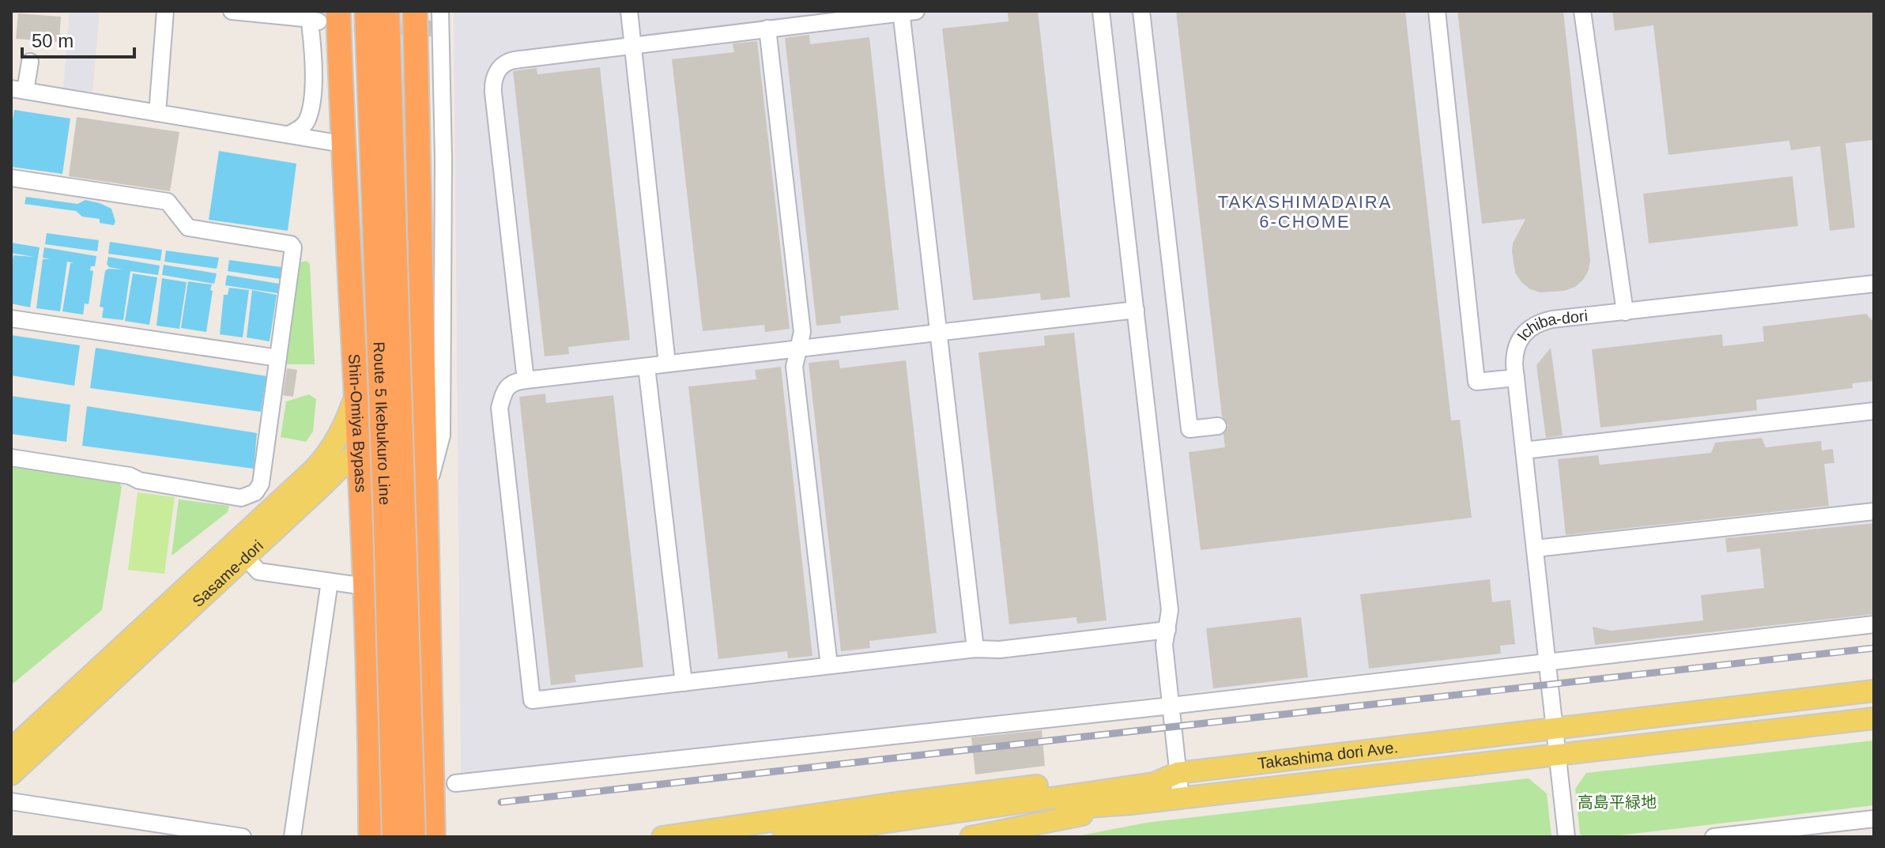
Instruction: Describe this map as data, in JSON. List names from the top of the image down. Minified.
{"streets":{"highway":["Shin-Omiya Bypass","Route 5 Ikebukuro Line"],"main road":["Sasame-dori","Takashima dori Ave."],"street":["Ichiba-dori"]},"crossings":[["Ichiba-dori","Takashima dori Ave."],["Shin-Omiya Bypass","Sasame-dori"]],"districts":["TAKASHIMADAIRA 6-CHOME"],"parks":["高島平緑地"],"scale_bar":"50 m"}
